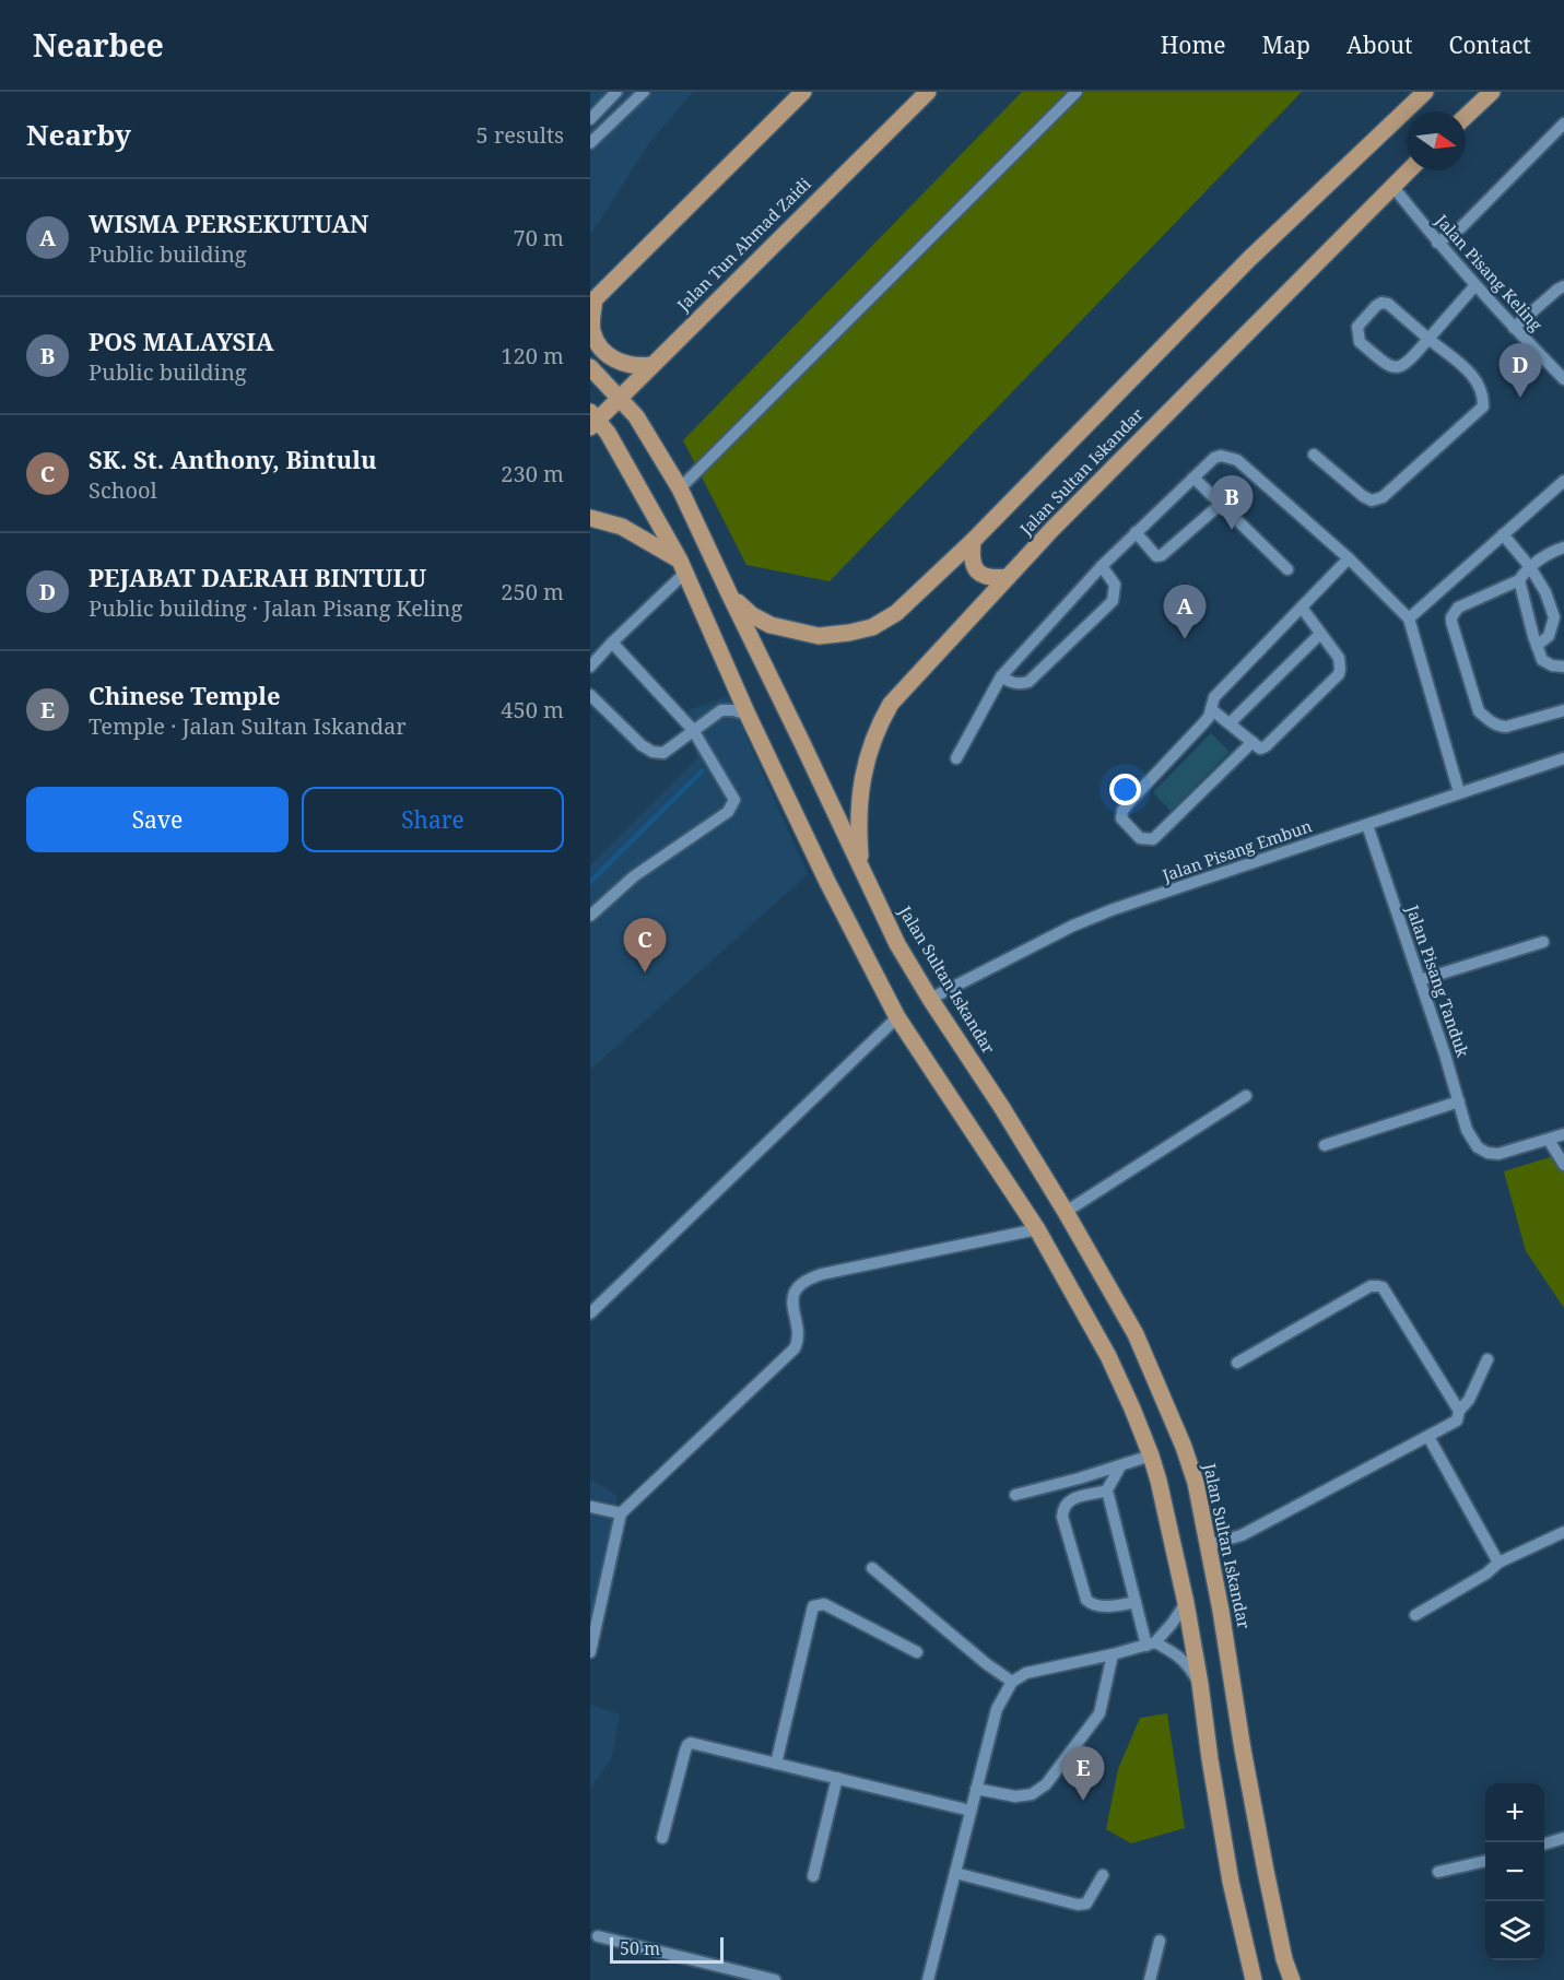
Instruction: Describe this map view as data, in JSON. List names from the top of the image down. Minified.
{"streets":{"main road":["Jalan Tun Ahmad Zaidi","Jalan Sultan Iskandar"],"street":["Jalan Pisang Keling","Jalan Pisang Embun","Jalan Pisang Tanduk"]},"crossings":[["Jalan Pisang Keling","Jalan Sultan Iskandar"],["Jalan Sultan Iskandar","Jalan Pisang Embun"],["Jalan Pisang Embun","Jalan Pisang Tanduk"]],"scale_bar":"50 m","north":"right","page":{"header":"Nearbee","nav":["Home","Map","About","Contact"],"heading":["Nearby","5 results"],"list":[{"mark":"A","name":"WISMA PERSEKUTUAN","note":"Public building","value":"70 m"},{"mark":"B","name":"POS MALAYSIA","note":"Public building","value":"120 m"},{"mark":"C","name":"SK. St. Anthony, Bintulu","note":"School","value":"230 m"},{"mark":"D","name":"PEJABAT DAERAH BINTULU","note":"Public building · Jalan Pisang Keling","value":"250 m"},{"mark":"E","name":"Chinese Temple","note":"Temple · Jalan Sultan Iskandar","value":"450 m"}],"pins":["D","B","A","C","E"],"buttons":["Save","Share"],"map_buttons":["+","−"],"scale":"50 m"}}
